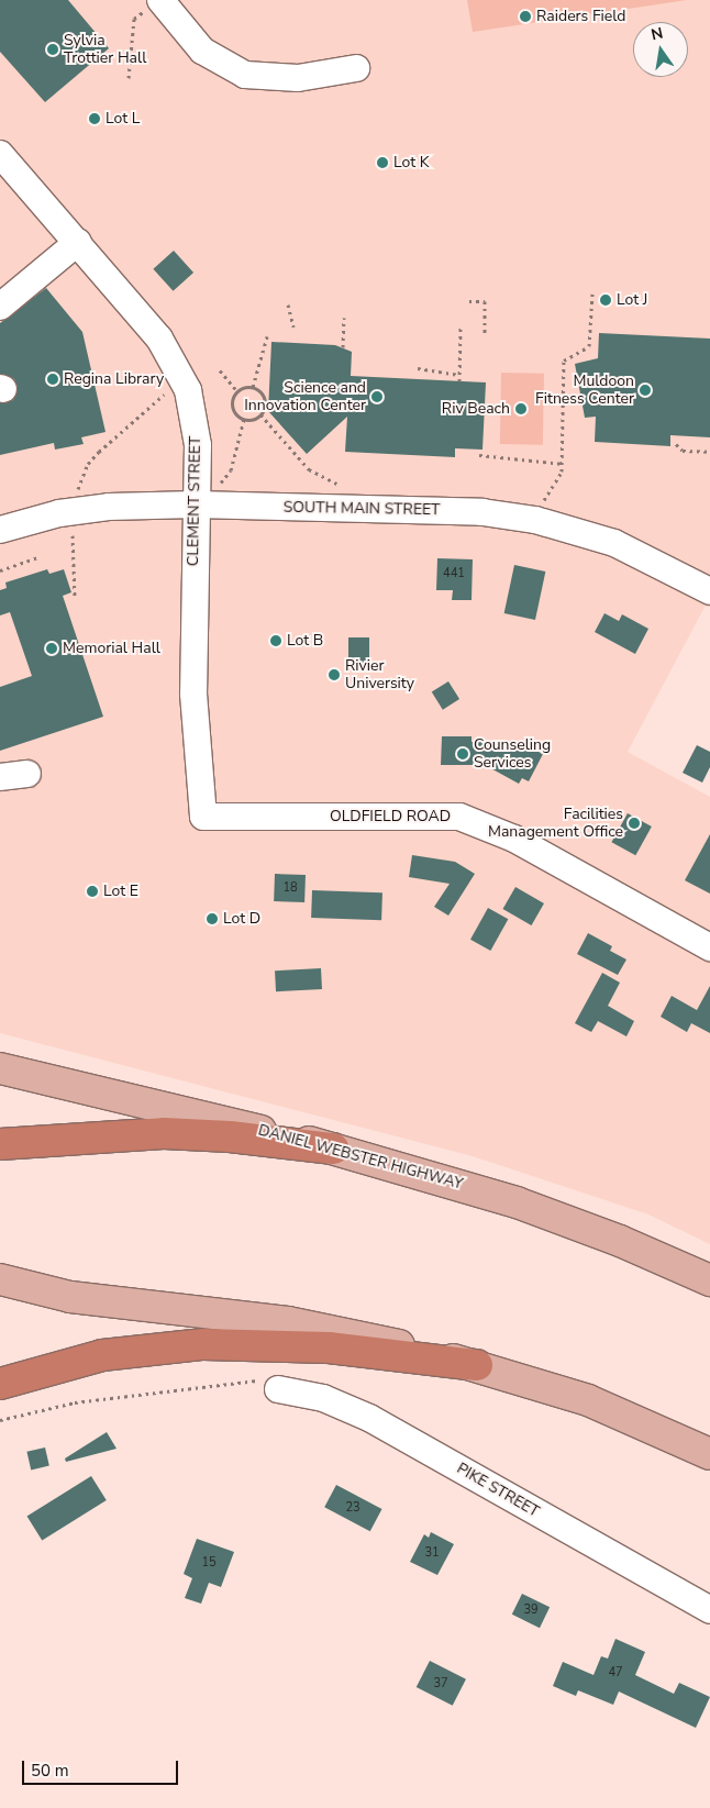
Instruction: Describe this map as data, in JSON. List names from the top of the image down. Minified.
{"streets":{"main road":["DANIEL WEBSTER HIGHWAY"],"street":["CLEMENT STREET","SOUTH MAIN STREET","OLDFIELD ROAD","PIKE STREET"]},"crossings":[["CLEMENT STREET","SOUTH MAIN STREET"],["CLEMENT STREET","OLDFIELD ROAD"]],"places":["Raiders Field","Sylvia Trottier Hall","Lot L","Lot K","Lot J","Regina Library","Muldoon Fitness Center","Science and Innovation Center","Riv Beach","Lot B","Memorial Hall","Rivier University","Counseling Services","Facilities Management Office","Lot E","Lot D"],"house_numbers":["441","18","23","31","15","39","47","37"],"scale_bar":"50 m","north":"top"}
